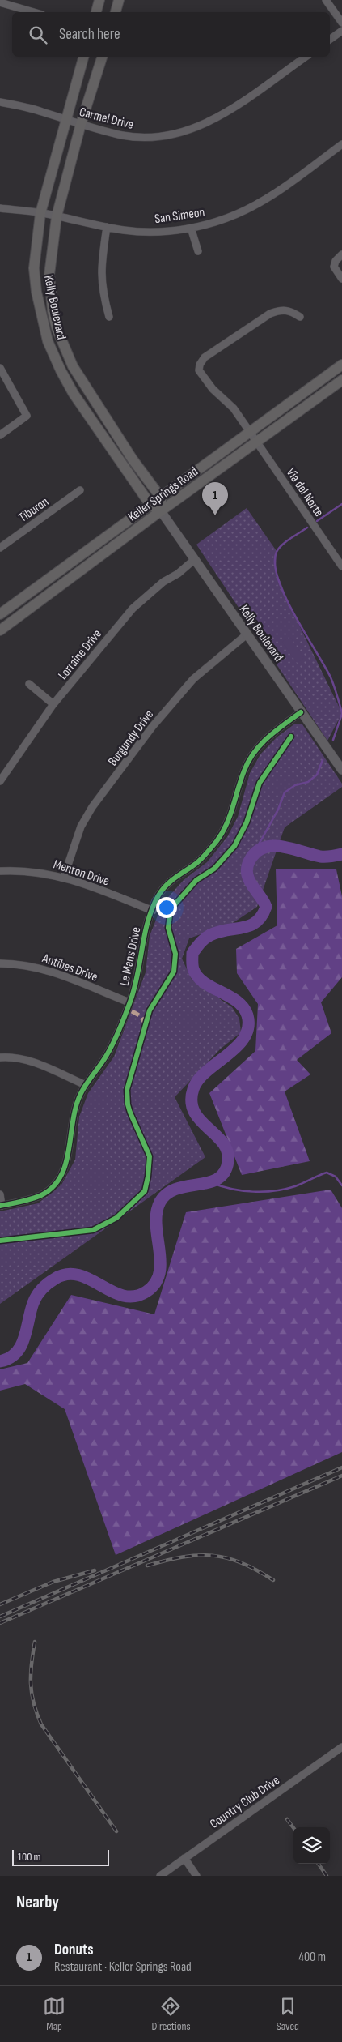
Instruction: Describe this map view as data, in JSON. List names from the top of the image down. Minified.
{"streets":{"main road":["Kelly Boulevard","Keller Springs Road"],"street":["Carmel Drive","San Simeon","Via del Norte","Tiburon","Lorraine Drive","Burgundy Drive","Menton Drive","Le Mans Drive","Antibes Drive","Country Club Drive"]},"crossings":[["Carmel Drive","Kelly Boulevard"],["San Simeon","Kelly Boulevard"],["Kelly Boulevard","Keller Springs Road"],["Kelly Boulevard","Lorraine Drive"],["Kelly Boulevard","Burgundy Drive"],["Kelly Boulevard","Le Mans Drive"],["Via del Norte","Keller Springs Road"],["Burgundy Drive","Menton Drive"],["Menton Drive","Le Mans Drive"],["Le Mans Drive","Antibes Drive"]],"scale_bar":"100 m","page":{"search":"Search here","pins":"1","scale":"100 m","heading":"Nearby","list":[{"mark":"1","name":"Donuts","note":"Restaurant · Keller Springs Road","value":"400 m"}],"nav":["Map","Directions","Saved"]}}
